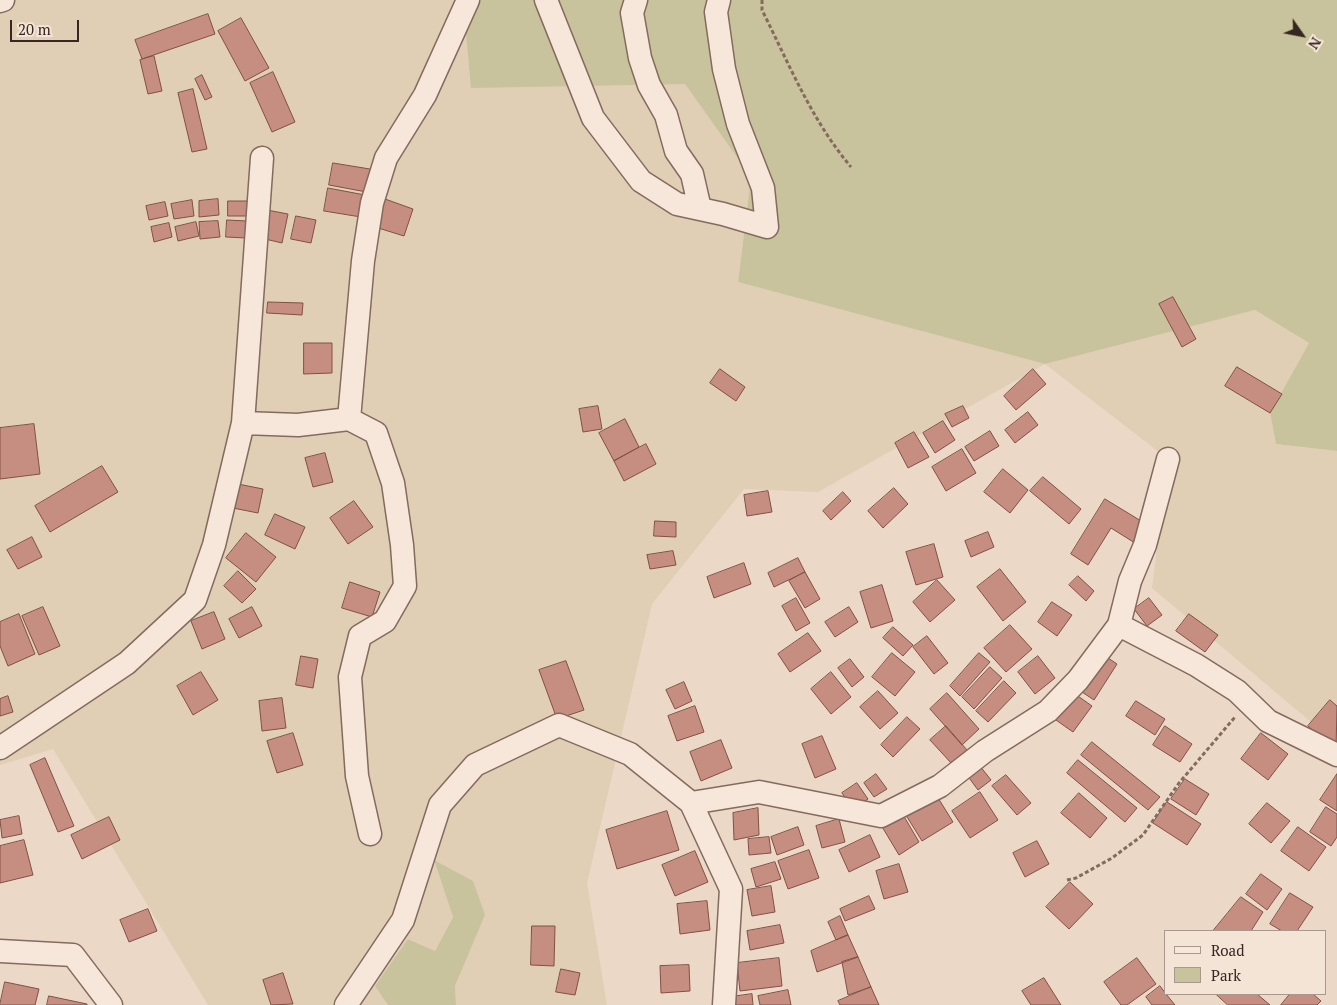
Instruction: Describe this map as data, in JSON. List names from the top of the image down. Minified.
{"legend":["Road","Park"],"scale_bar":"20 m","north":"bottom right"}
